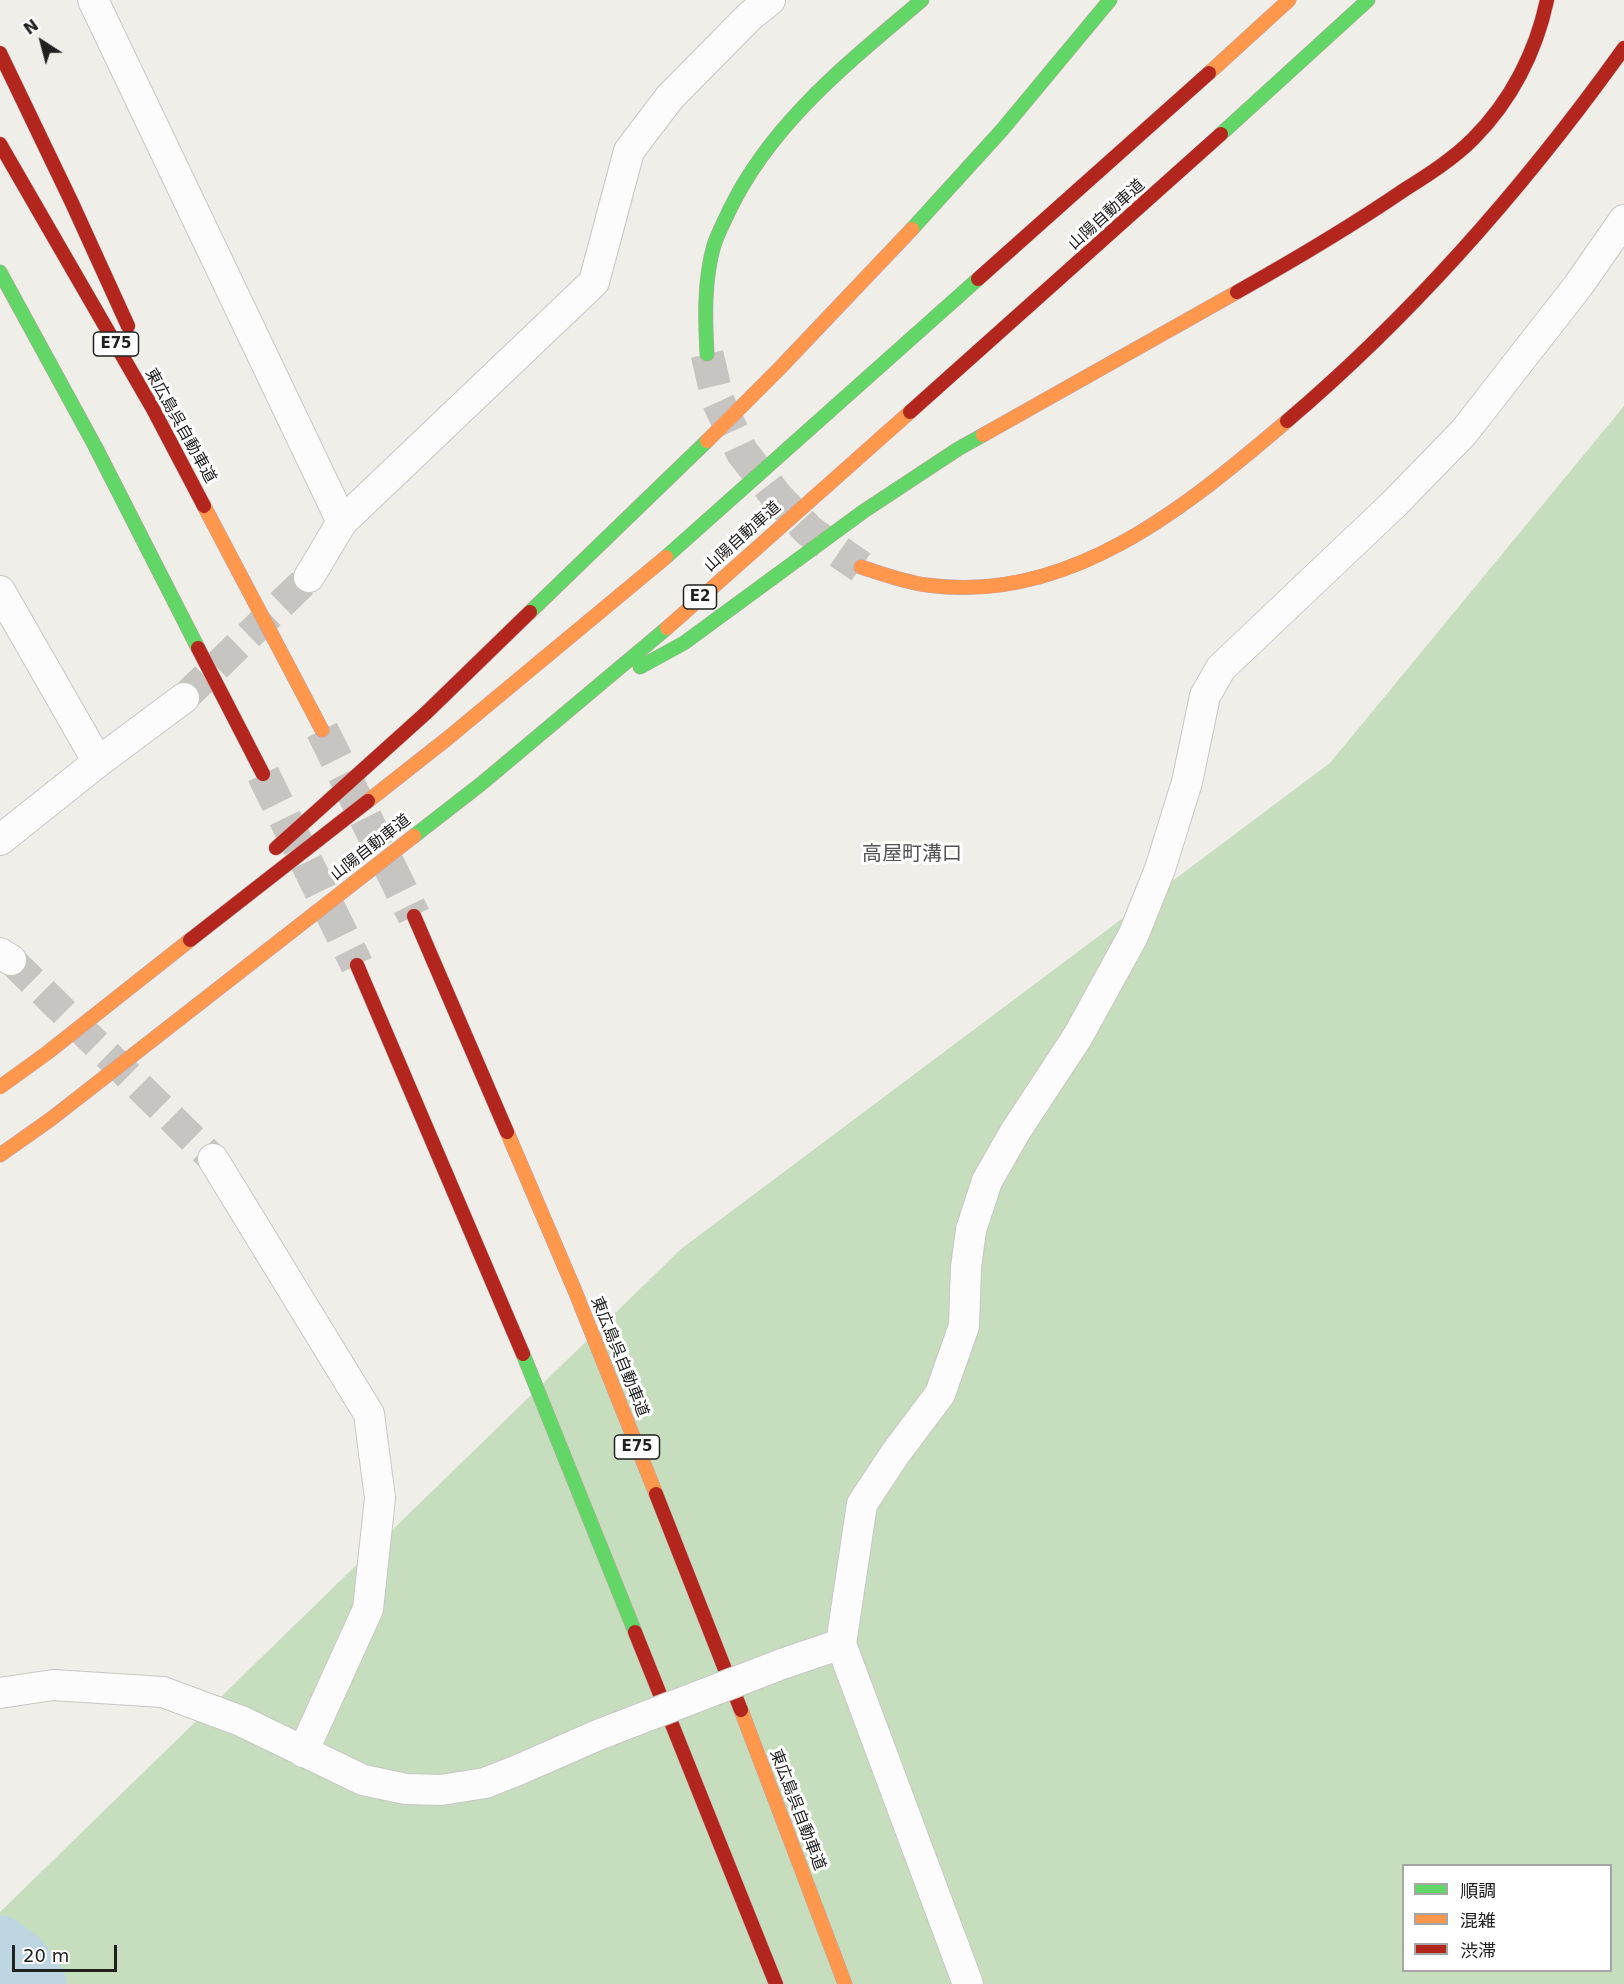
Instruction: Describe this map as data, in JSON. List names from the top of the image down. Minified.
{"streets":{"highway":["山陽自動車道","E75","東広島呉自動車道","E2"]},"districts":["高屋町溝口"],"legend":["順調","混雑","渋滞"],"scale_bar":"20 m","north":"top left"}
